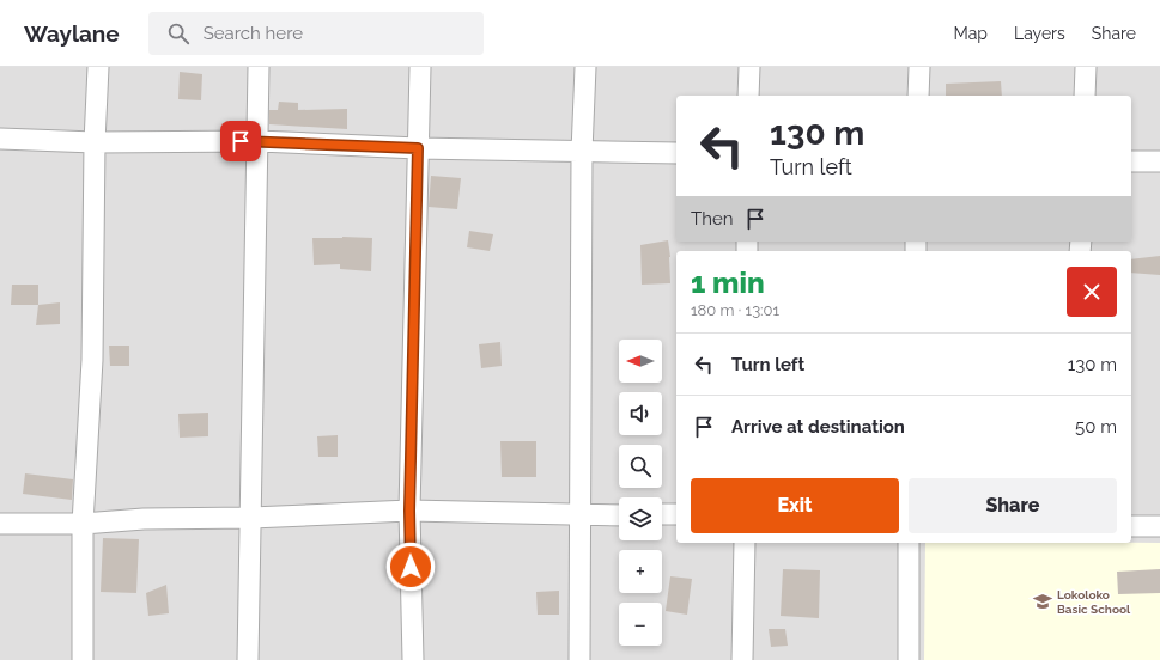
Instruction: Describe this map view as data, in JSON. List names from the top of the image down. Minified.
{"places":{"school or university":["Lokoloko Basic School"]},"north":"left","page":{"header":"Waylane","search":"Search here","nav":["Map","Layers","Share"],"turn":["130 m","Turn left"],"then":"Then","heading":["1 min","180 m · 13:01"],"list":[{"name":"Turn left","value":"130 m"},{"name":"Arrive at destination","value":"50 m"}],"map_buttons":["+","−"],"buttons":["Exit","Share"]}}
